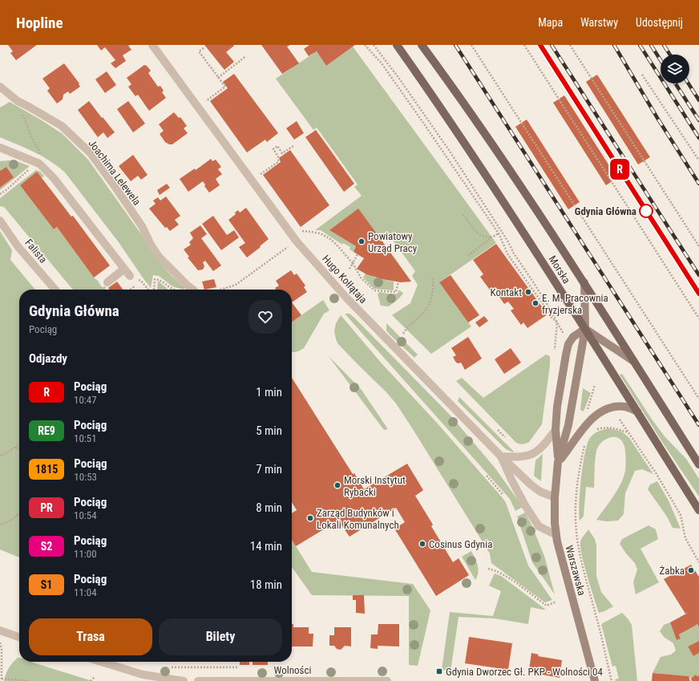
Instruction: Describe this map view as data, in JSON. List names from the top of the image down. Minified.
{"streets":{"main road":["Morska"],"street":["Joachima Lelewela","Falista","Hugo Kołłątaja","Warszawska","Wolności"]},"crossings":[["Morska","Warszawska"],["Hugo Kołłątaja","Warszawska"]],"places":{"other":["Gdynia Główna","Powiatowy Urząd Pracy","Kontakt","E. M. Pracownia fryzjerska","Morski Instytut Rybacki","Zarząd Budynków i Lokali Komunalnych","Cosinus Gdynia","Żabka"],"transit":["Gdynia Dworzec Gł. PKP - Wolności 04"]},"page":{"header":"Hopline","nav":["Mapa","Warstwy","Udostępnij"],"on_map":"R","heading":[["Gdynia Główna","Pociąg"],"Odjazdy"],"list":[{"mark":"R","name":"Pociąg","note":"10:47","value":"1 min"},{"mark":"RE9","name":"Pociąg","note":"10:51","value":"5 min"},{"mark":"1815","name":"Pociąg","note":"10:53","value":"7 min"},{"mark":"PR","name":"Pociąg","note":"10:54","value":"8 min"},{"mark":"S2","name":"Pociąg","note":"11:00","value":"14 min"},{"mark":"S1","name":"Pociąg","note":"11:04","value":"18 min"}],"buttons":["Trasa","Bilety"]}}
